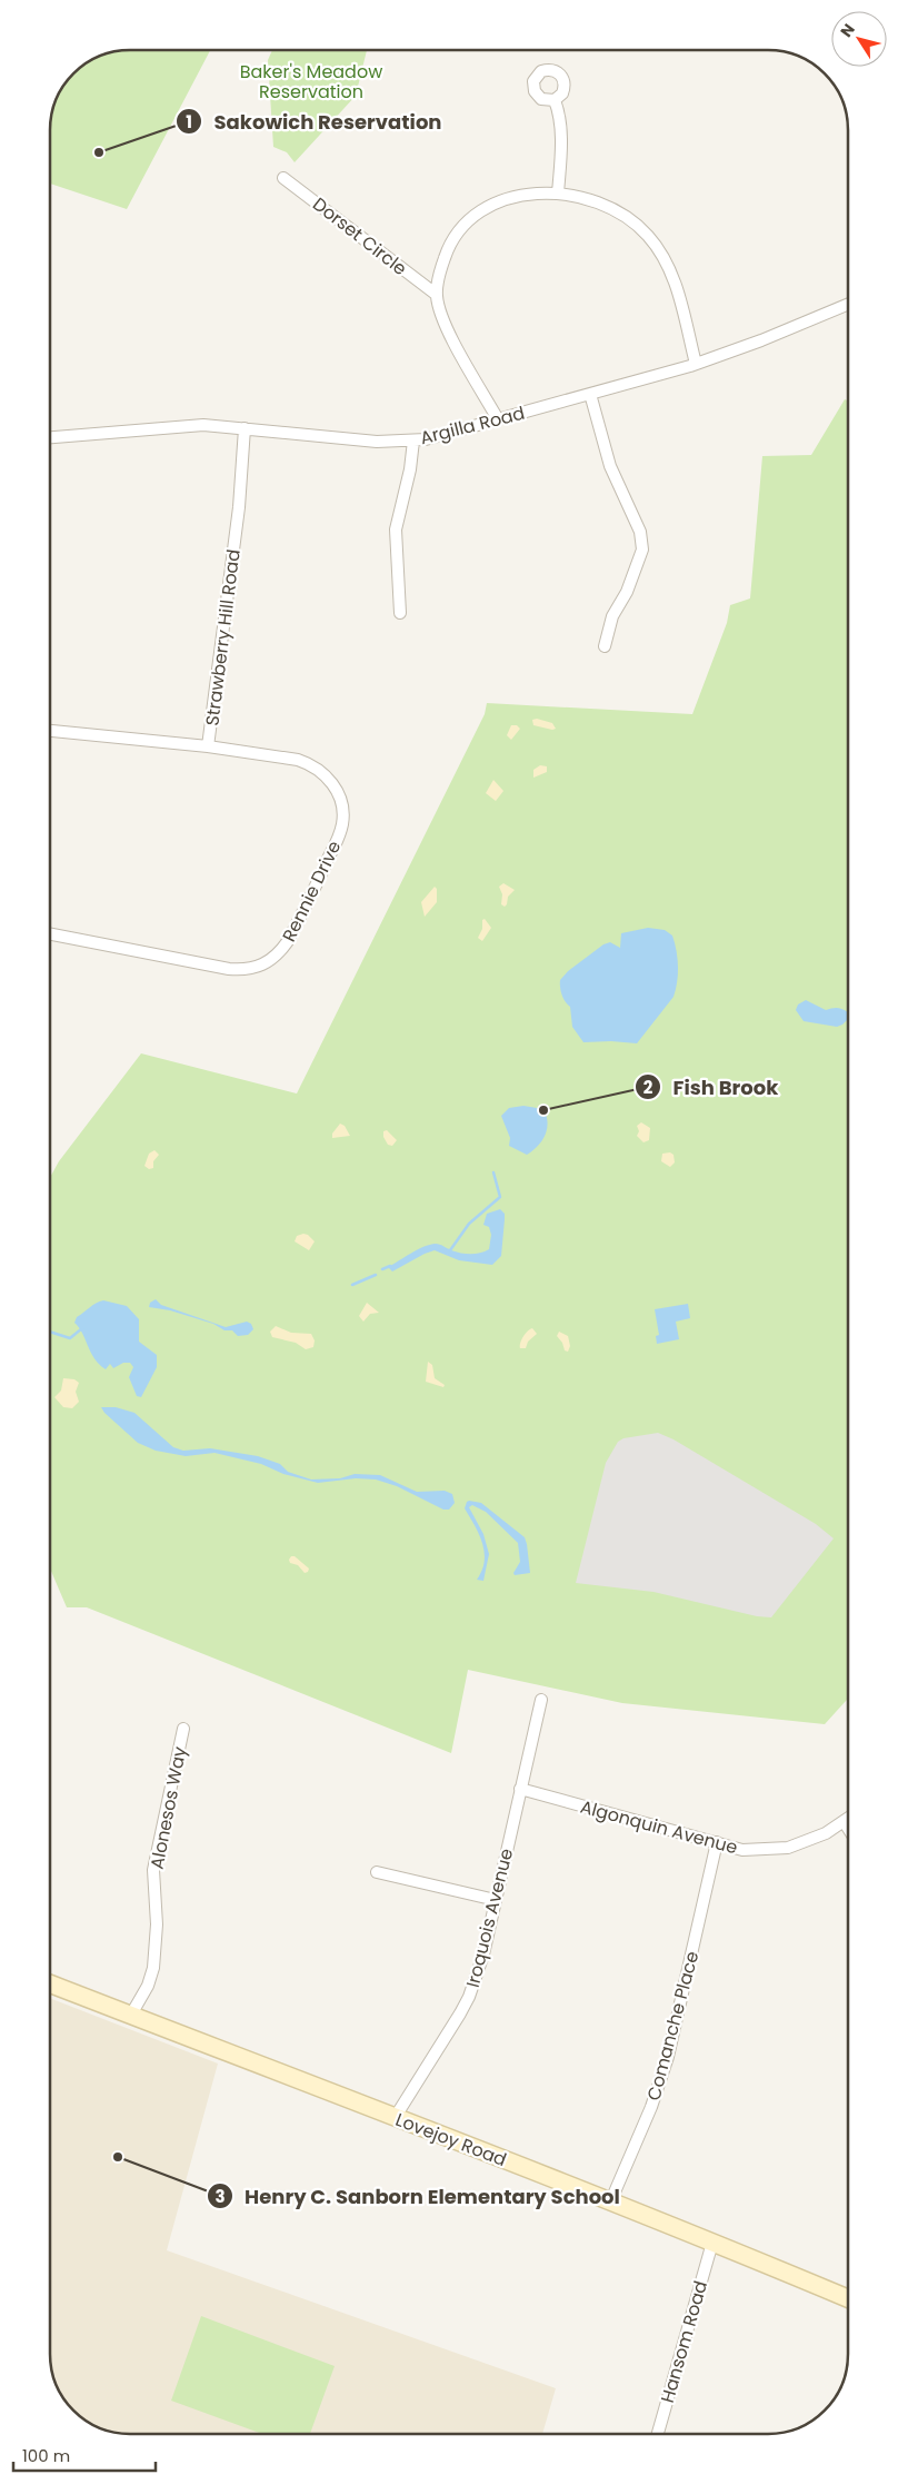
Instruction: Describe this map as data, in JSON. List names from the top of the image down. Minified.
{"streets":{"main road":["Lovejoy Road"],"street":["Dorset Circle","Argilla Road","Strawberry Hill Road","Rennie Drive","Alonesos Way","Algonquin Avenue","Iroquois Avenue","Comanche Place","Hansom Road"]},"crossings":[["Argilla Road","Strawberry Hill Road"],["Strawberry Hill Road","Rennie Drive"],["Alonesos Way","Lovejoy Road"],["Algonquin Avenue","Iroquois Avenue"],["Algonquin Avenue","Comanche Place"],["Iroquois Avenue","Lovejoy Road"],["Comanche Place","Lovejoy Road"],["Lovejoy Road","Hansom Road"]],"parks":["Baker's Meadow Reservation"],"places":["Sakowich Reservation","Fish Brook","Henry C. Sanborn Elementary School"],"scale_bar":"100 m","north":"top left"}
